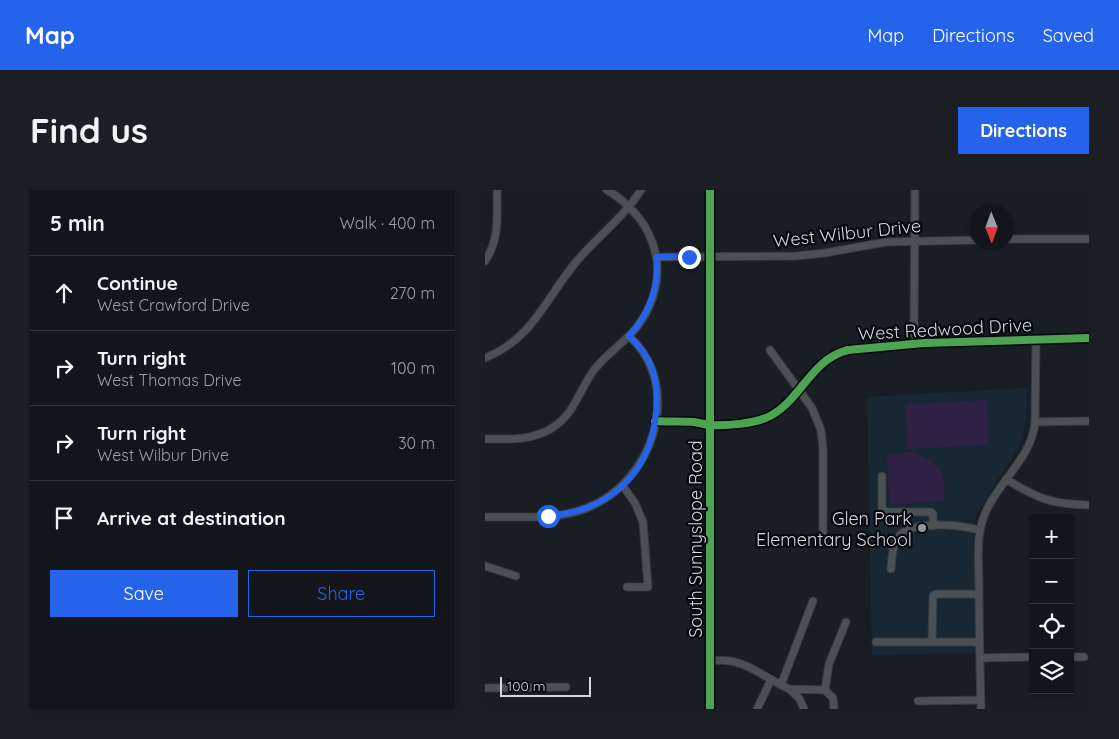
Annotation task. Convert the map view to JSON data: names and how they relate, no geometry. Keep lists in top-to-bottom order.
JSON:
{
  "streets": {
    "street": ["West Wilbur Drive", "West Redwood Drive", "South Sunnyslope Road"]
  },
  "crossings": [
    ["West Wilbur Drive", "South Sunnyslope Road"],
    ["West Redwood Drive", "South Sunnyslope Road"]
  ],
  "places": ["Glen Park Elementary School"],
  "scale_bar": "100 m",
  "north": "bottom",
  "page": {
    "header": "Map",
    "nav": ["Map", "Directions", "Saved"],
    "buttons": [
      "Directions",
      ["Save", "Share"]
    ],
    "title": "Find us",
    "heading": ["5 min", "Walk · 400 m"],
    "list": [
      ["Continue", "West Crawford Drive", "270 m"],
      ["Turn right", "West Thomas Drive", "100 m"],
      ["Turn right", "West Wilbur Drive", "30 m"],
      "Arrive at destination"
    ],
    "map_buttons": ["+", "−"],
    "scale": "100 m"
  }
}
